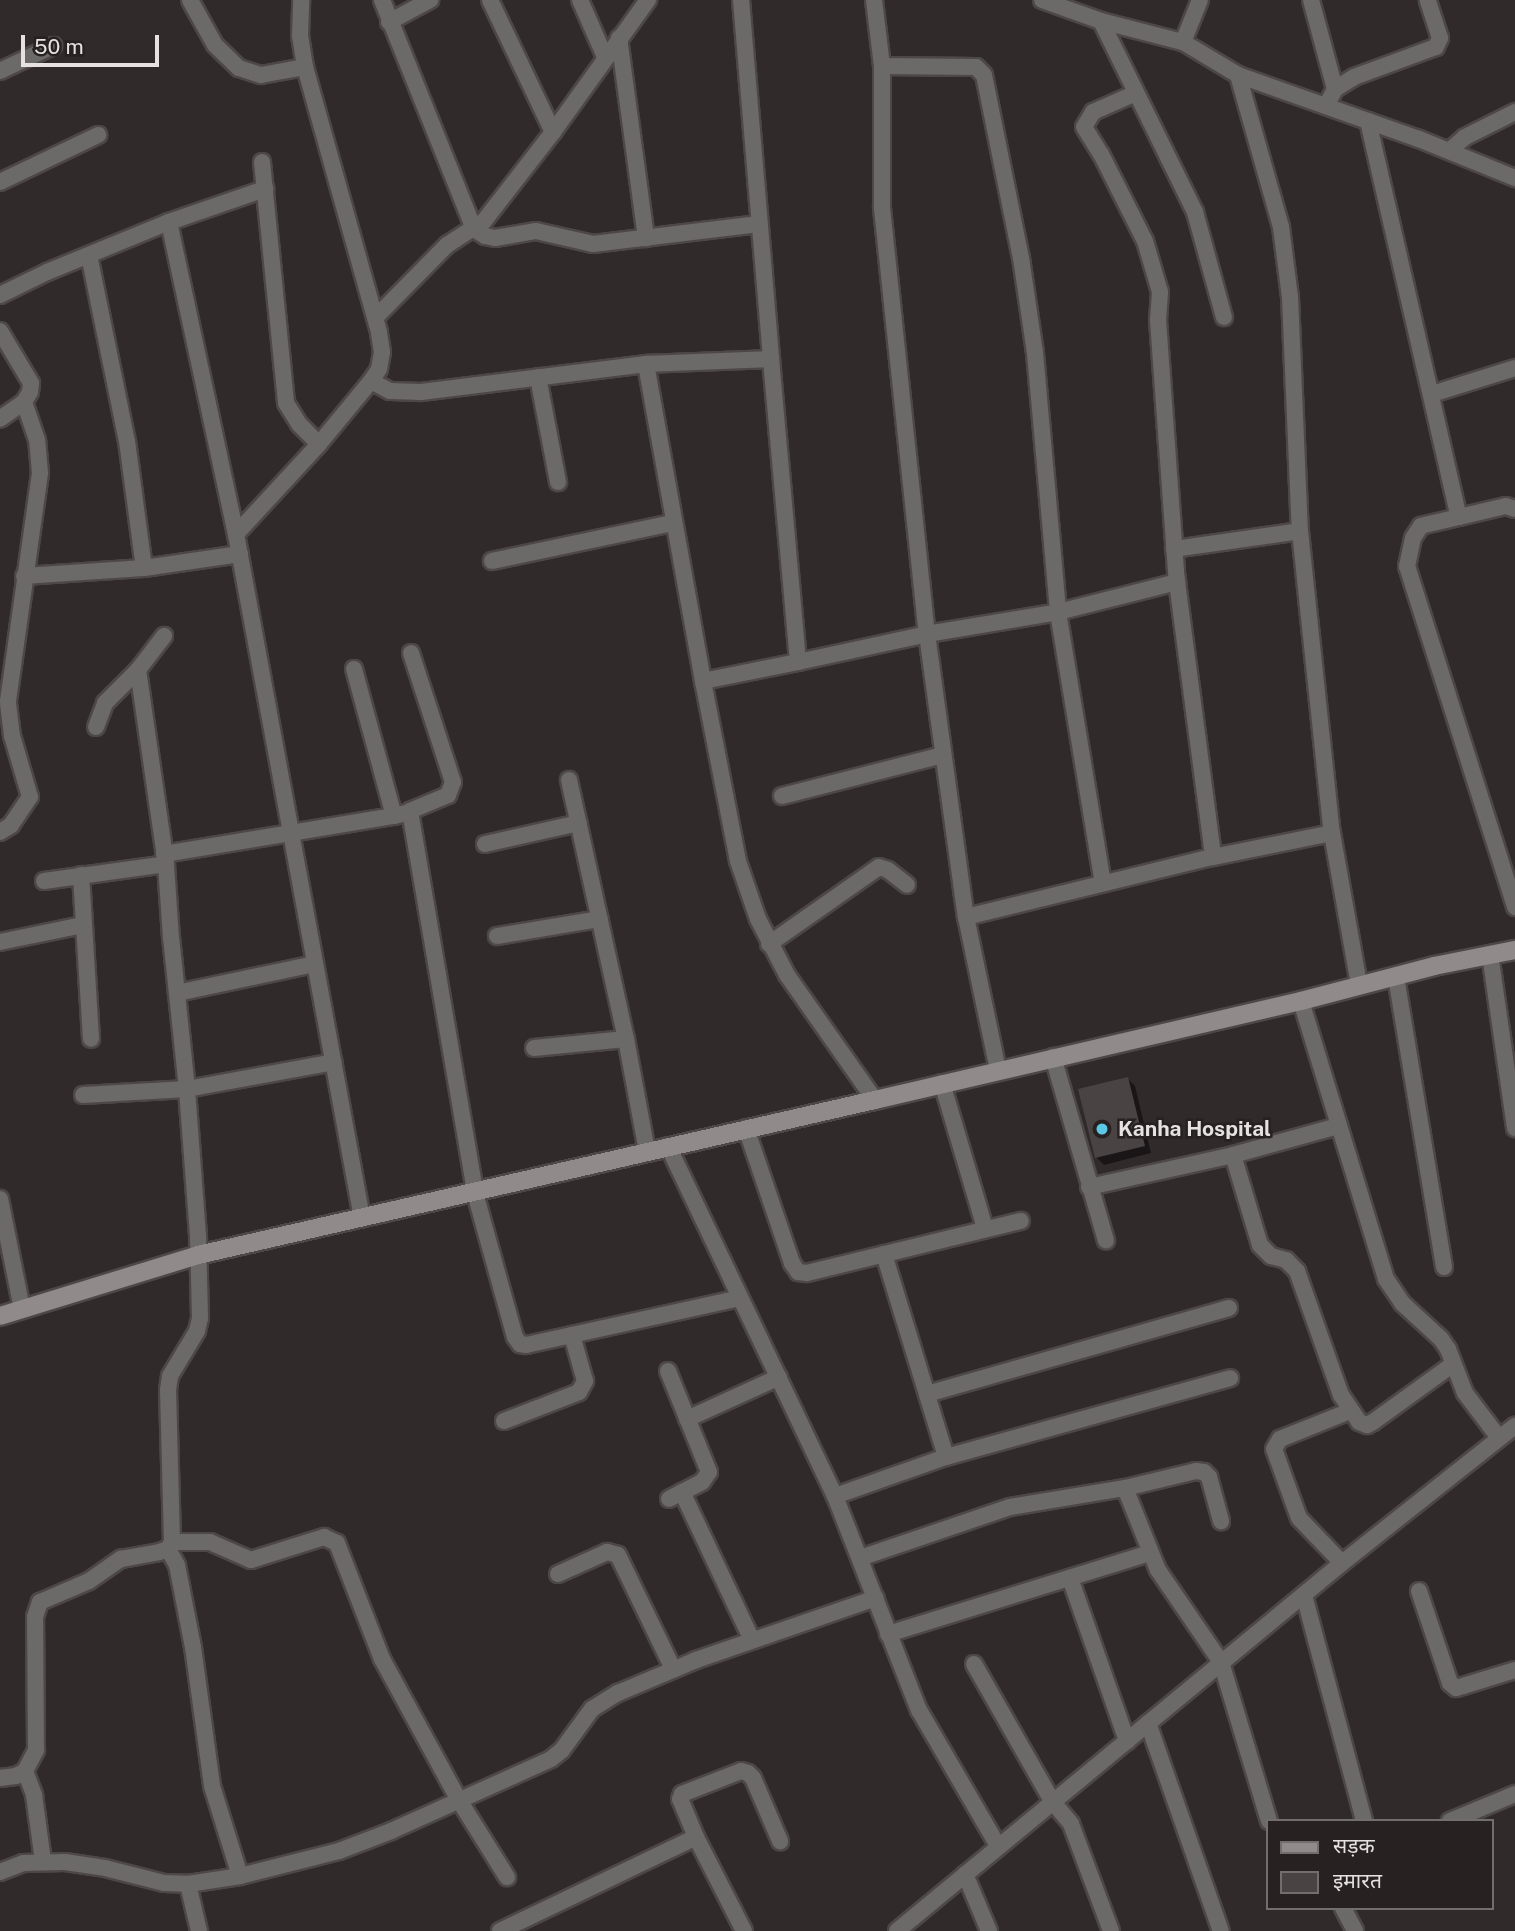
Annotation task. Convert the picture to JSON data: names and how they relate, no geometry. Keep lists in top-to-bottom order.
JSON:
{
  "places": ["Kanha Hospital"],
  "legend": ["सड़क", "इमारत"],
  "scale_bar": "50 m"
}
